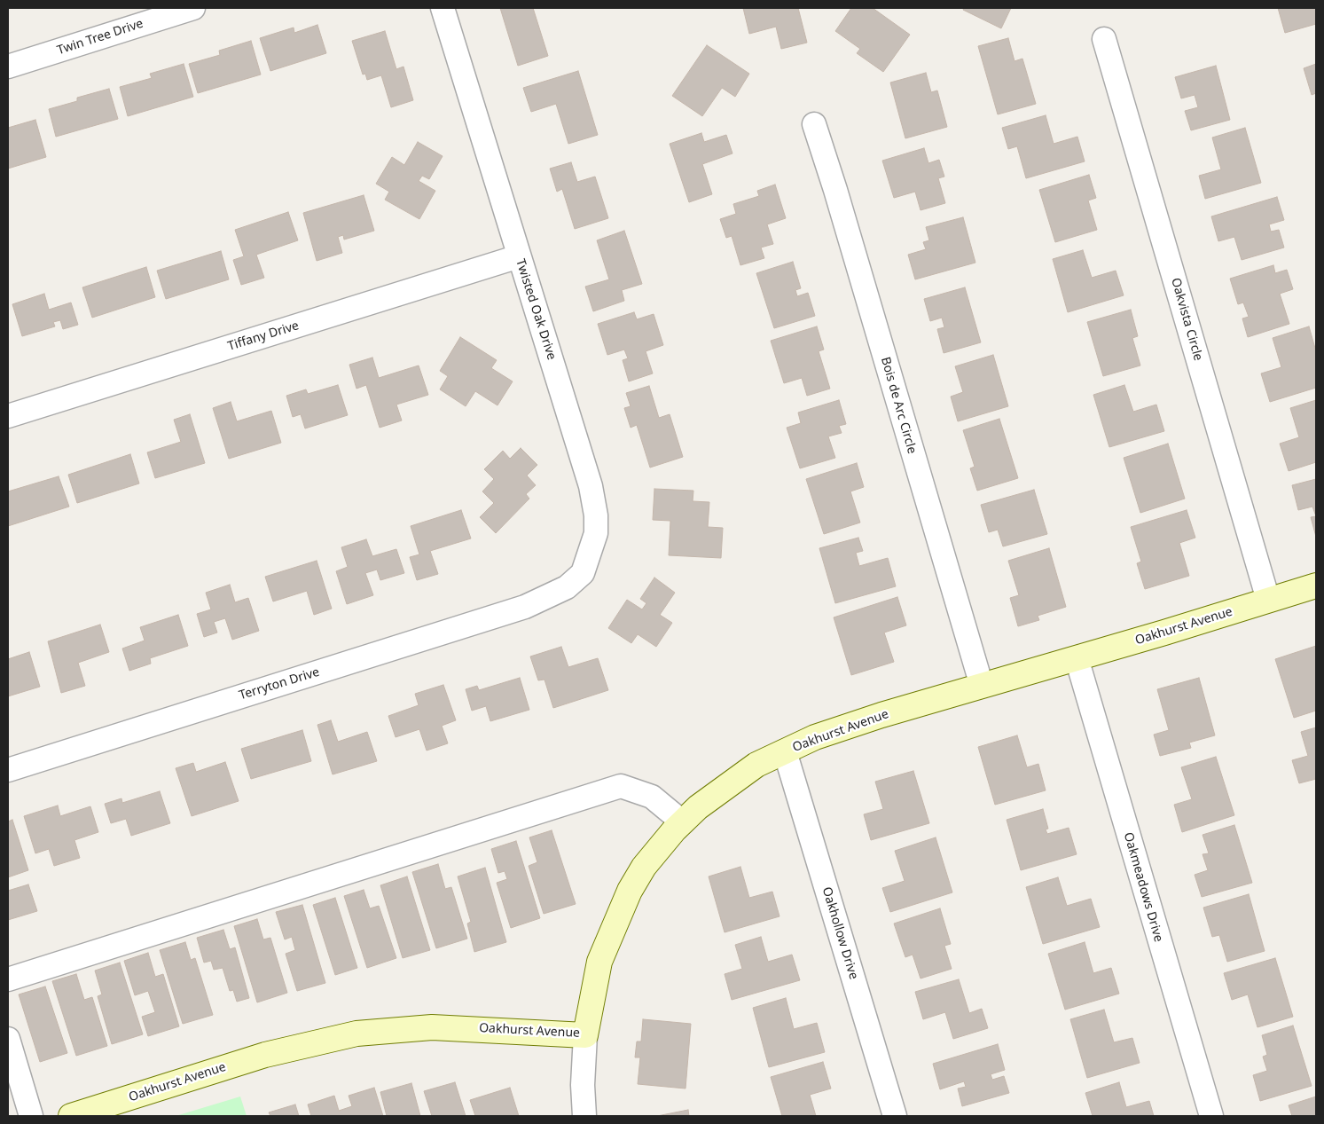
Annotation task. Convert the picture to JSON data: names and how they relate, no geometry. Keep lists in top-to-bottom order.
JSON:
{
  "streets": {
    "street": [
      "Twin Tree Drive",
      "Twisted Oak Drive",
      "Oakvista Circle",
      "Tiffany Drive",
      "Bois de Arc Circle",
      "Oakhurst Avenue",
      "Terryton Drive",
      "Oakmeadows Drive",
      "Oakhollow Drive"
    ]
  },
  "crossings": [
    ["Twisted Oak Drive", "Tiffany Drive"],
    ["Twisted Oak Drive", "Terryton Drive"],
    ["Oakvista Circle", "Oakhurst Avenue"],
    ["Bois de Arc Circle", "Oakhurst Avenue"],
    ["Oakhurst Avenue", "Oakmeadows Drive"],
    ["Oakhurst Avenue", "Oakhollow Drive"]
  ]
}
